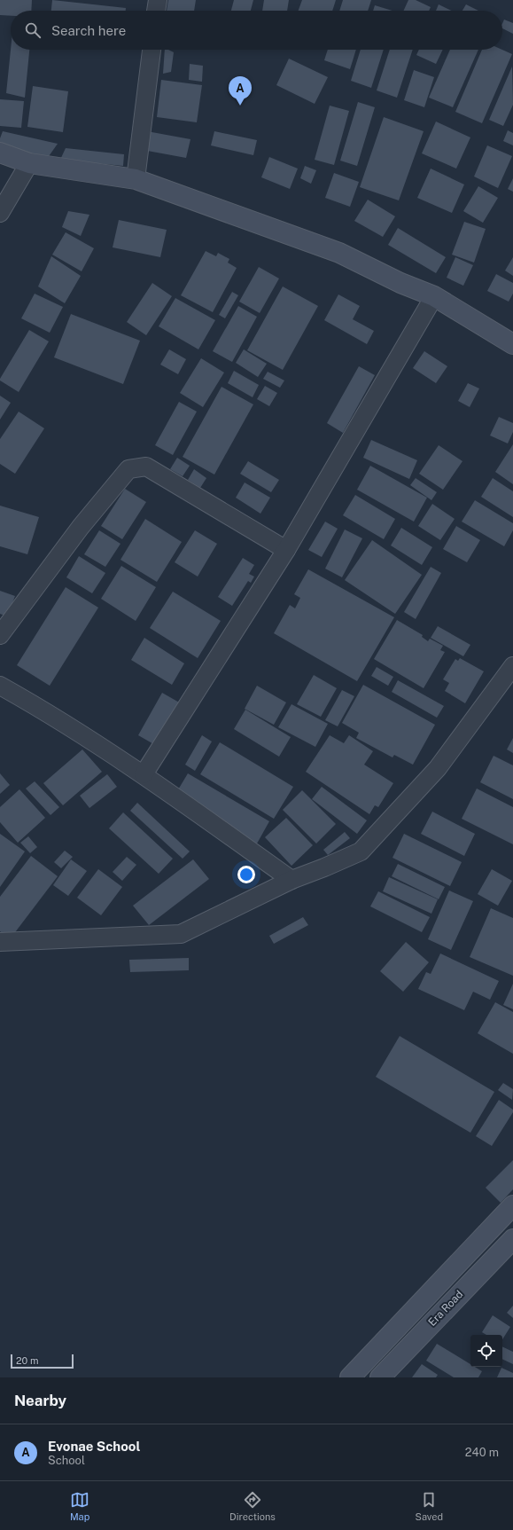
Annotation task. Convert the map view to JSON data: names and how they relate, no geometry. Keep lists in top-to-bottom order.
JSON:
{
  "streets": {
    "street": ["Era Road"]
  },
  "scale_bar": "20 m",
  "page": {
    "search": "Search here",
    "pins": "A",
    "scale": "20 m",
    "heading": "Nearby",
    "list": [
      {
        "mark": "A",
        "name": "Evonae School",
        "note": "School",
        "value": "240 m"
      }
    ],
    "nav": ["Map", "Directions", "Saved"]
  }
}
